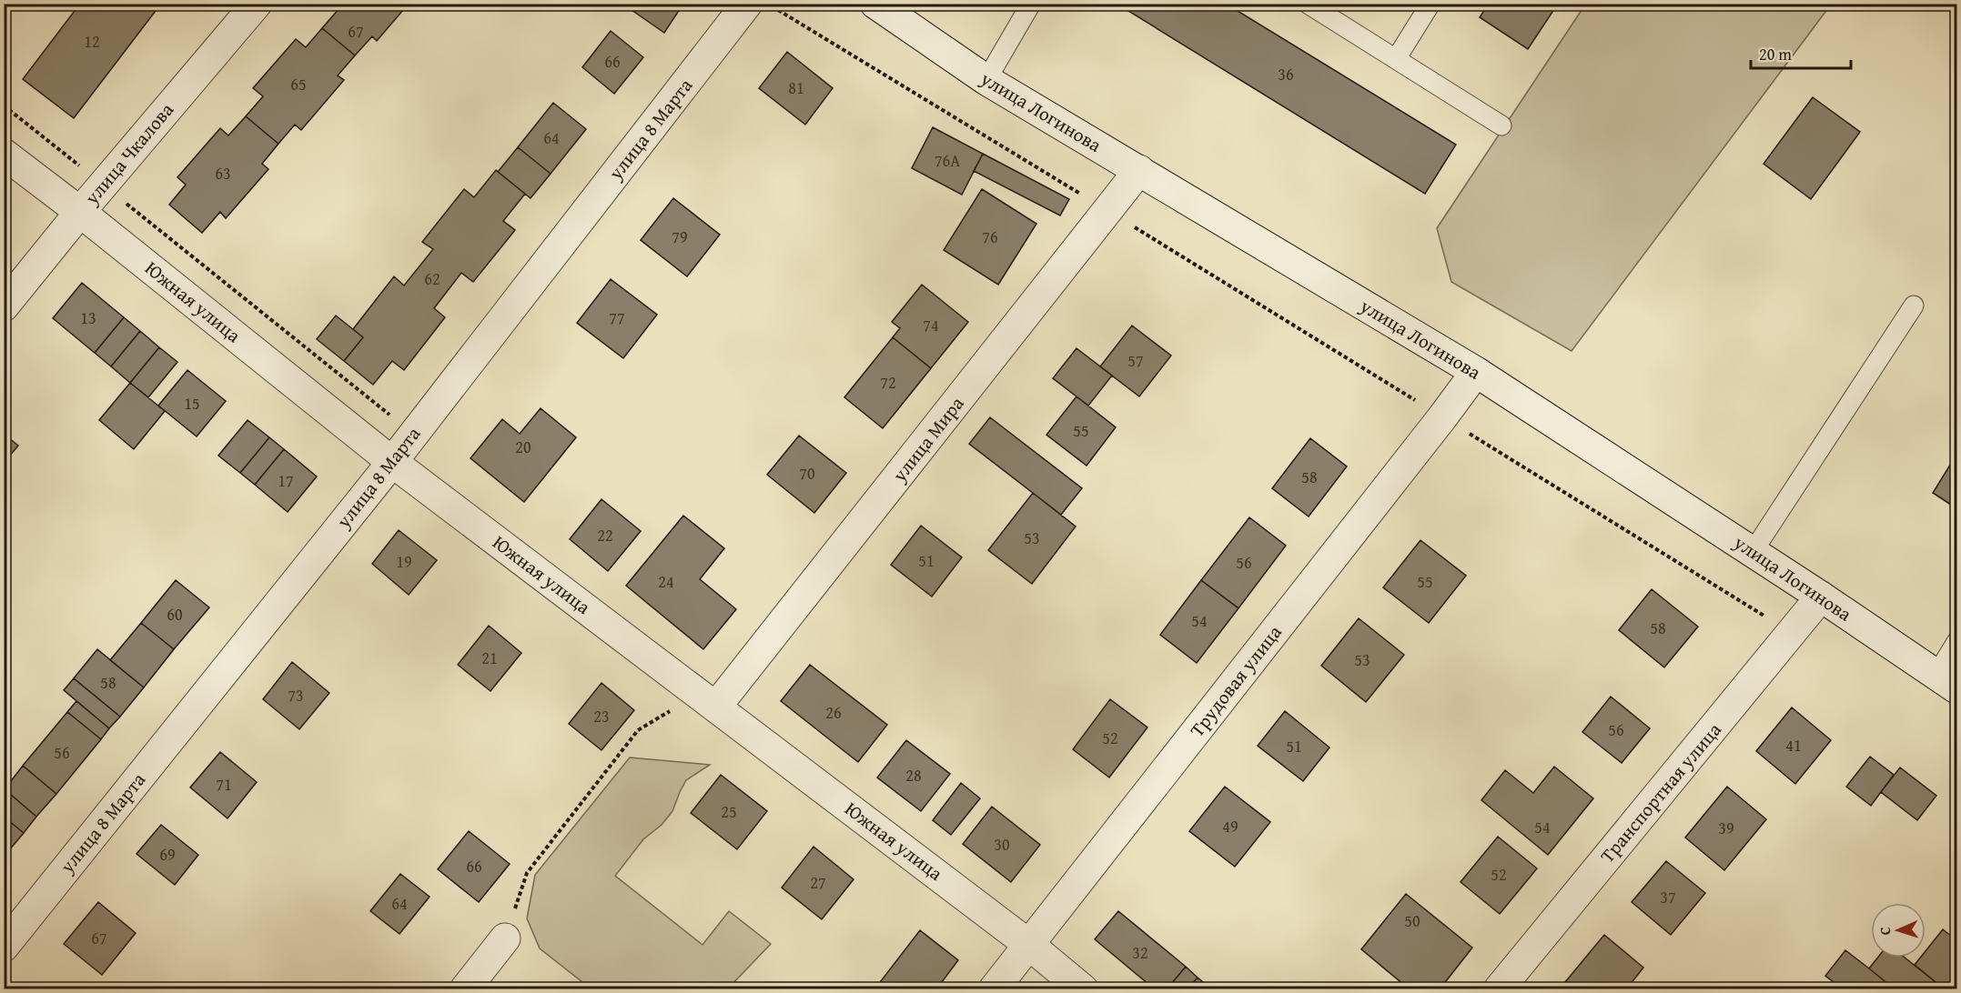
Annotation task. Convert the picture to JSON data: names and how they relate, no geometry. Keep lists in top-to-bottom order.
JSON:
{
  "streets": {
    "street": [
      "улица Логинова",
      "улица 8 Марта",
      "улица Чкалова",
      "Южная улица",
      "улица Мира",
      "Трудовая улица",
      "Транспортная улица"
    ]
  },
  "crossings": [
    ["улица Логинова", "улица Мира"],
    ["улица Логинова", "Трудовая улица"],
    ["улица Логинова", "Транспортная улица"],
    ["улица 8 Марта", "Южная улица"],
    ["улица Чкалова", "Южная улица"],
    ["Южная улица", "улица Мира"],
    ["Южная улица", "Трудовая улица"]
  ],
  "house_numbers": [
    "67",
    "12",
    "66",
    "36",
    "65",
    "81",
    "64",
    "76А",
    "63",
    "79",
    "76",
    "62",
    "13",
    "77",
    "74",
    "57",
    "72",
    "15",
    "55",
    "20",
    "70",
    "58",
    "17",
    "22",
    "53",
    "51",
    "19",
    "56",
    "24",
    "55",
    "60",
    "54",
    "58",
    "21",
    "53",
    "58",
    "73",
    "26",
    "23",
    "56",
    "52",
    "41",
    "51",
    "56",
    "28",
    "71",
    "25",
    "49",
    "54",
    "39",
    "30",
    "69",
    "66",
    "52",
    "27",
    "37",
    "64",
    "50",
    "67",
    "32"
  ],
  "scale_bar": "20 m",
  "north": "left"
}
